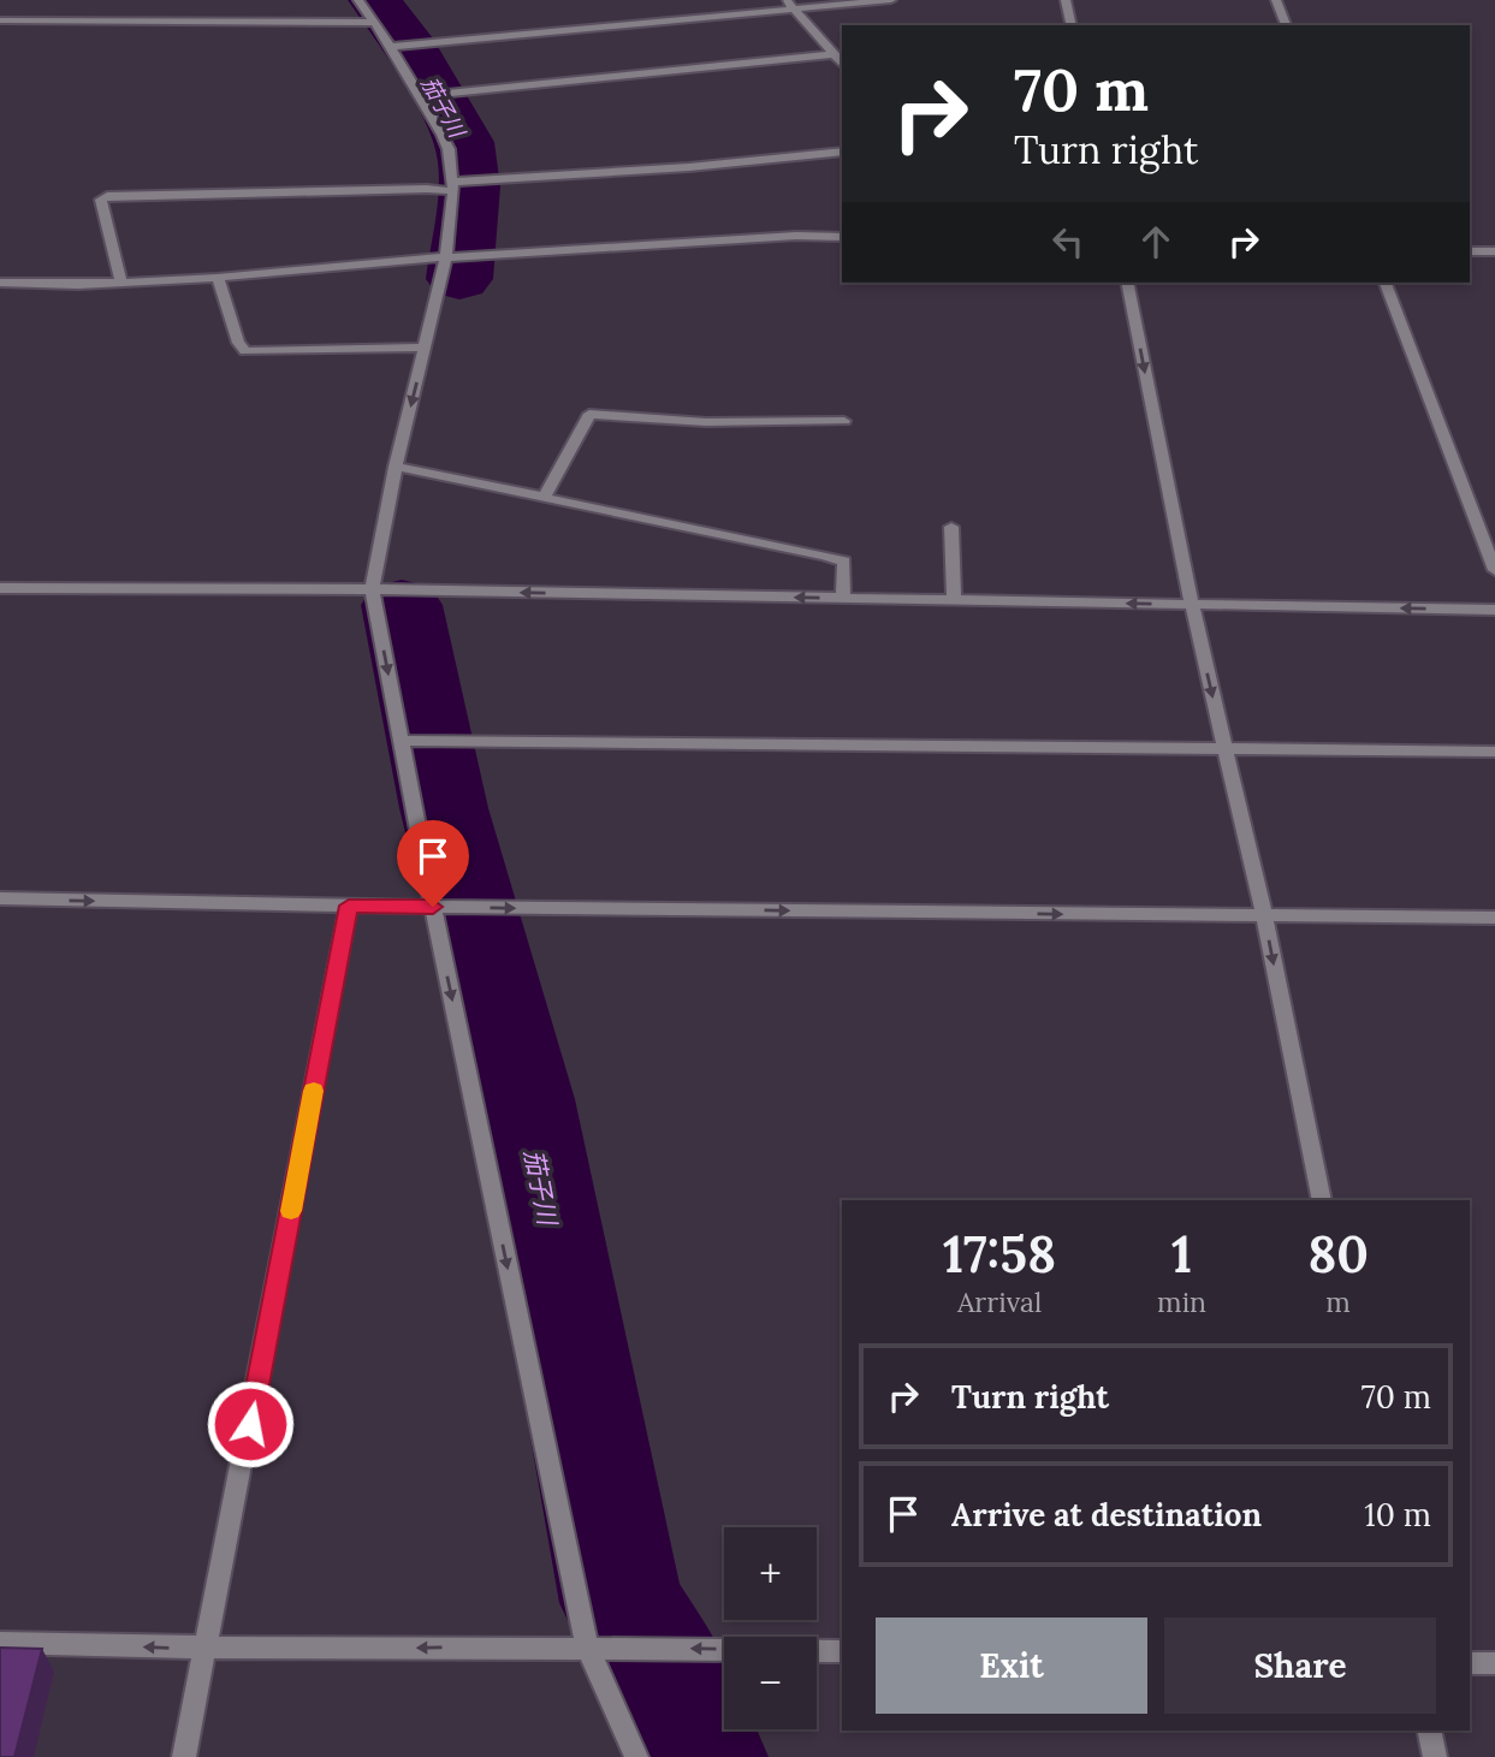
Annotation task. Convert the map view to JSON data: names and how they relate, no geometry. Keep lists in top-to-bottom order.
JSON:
{
  "water": ["茄子川"],
  "page": {
    "turn": ["70 m", "Turn right"],
    "eta": [
      "17:58",
      "Arrival",
      "1",
      "min",
      "80",
      "m"
    ],
    "list": [
      {
        "name": "Turn right",
        "value": "70 m"
      },
      {
        "name": "Arrive at destination",
        "value": "10 m"
      }
    ],
    "map_buttons": ["+", "−"],
    "buttons": ["Exit", "Share"]
  }
}
